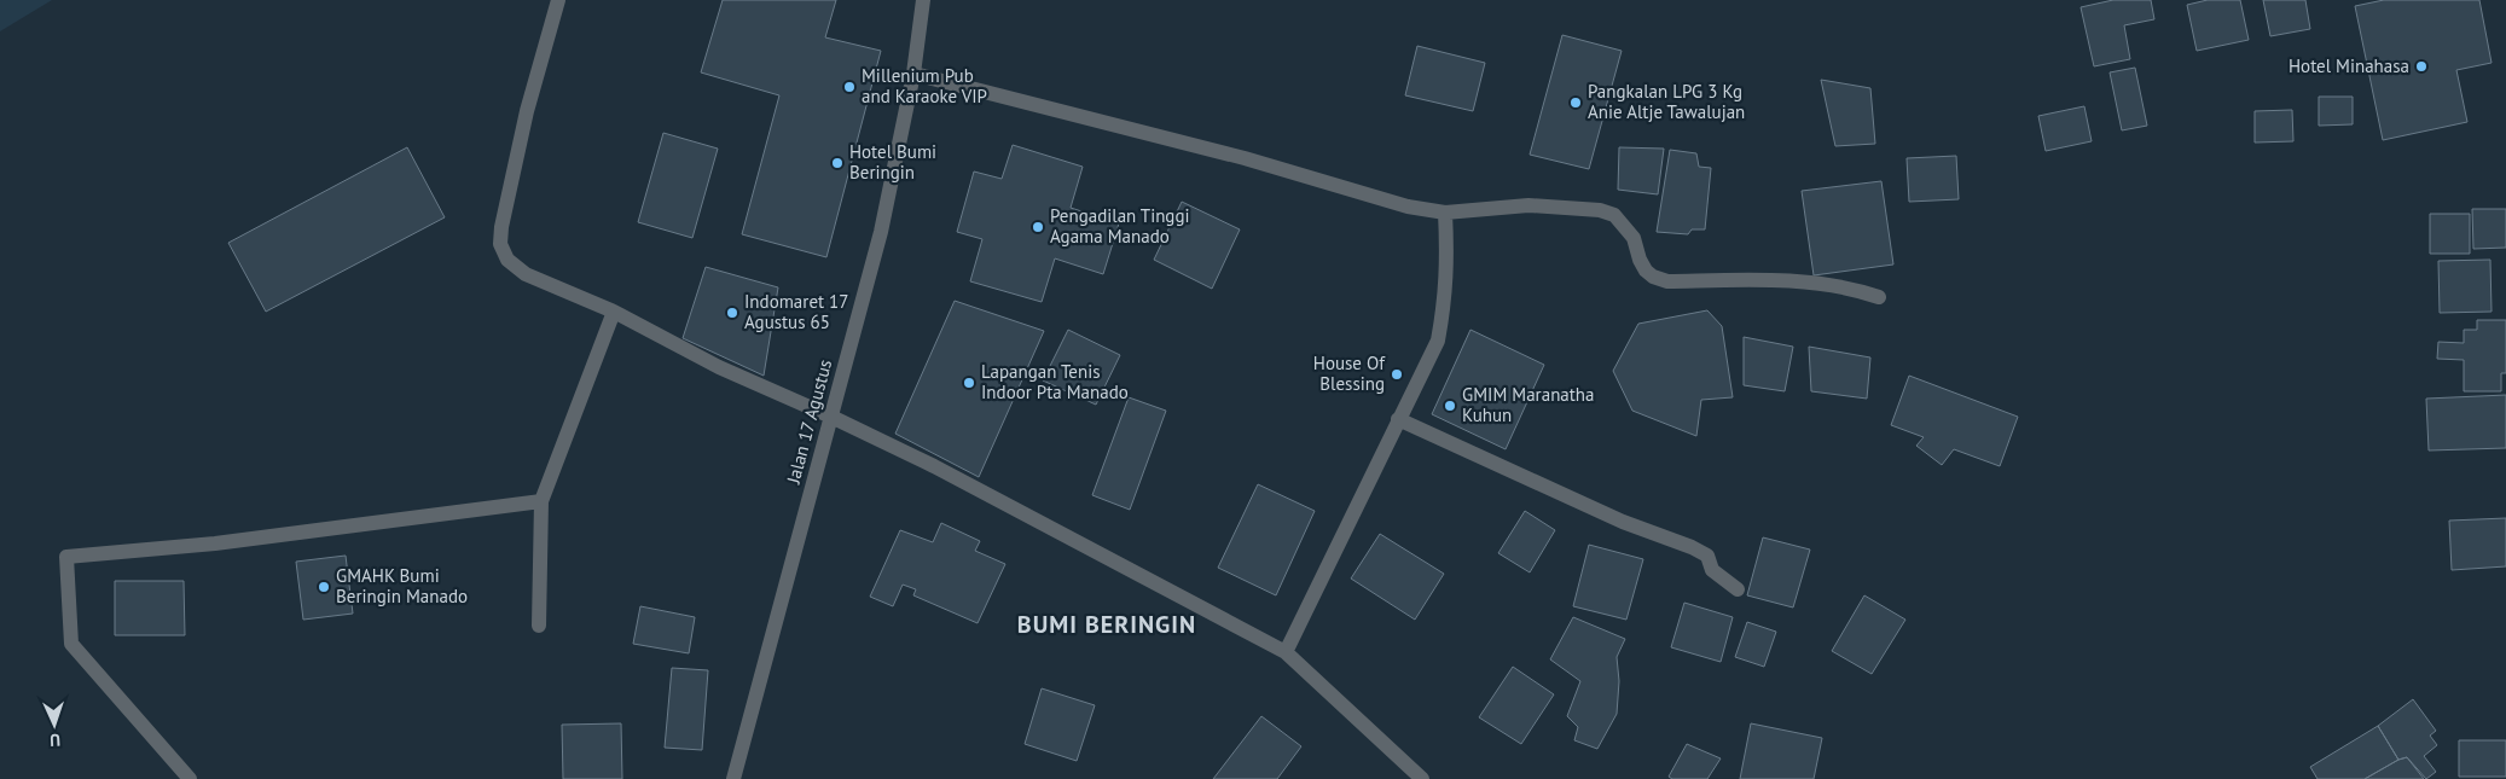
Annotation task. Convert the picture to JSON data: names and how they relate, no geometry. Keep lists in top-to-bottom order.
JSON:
{
  "streets": {
    "street": ["Jalan 17 Agustus"]
  },
  "districts": ["BUMI BERINGIN"],
  "places": [
    "Hotel Minahasa",
    "Millenium Pub and Karaoke VIP",
    "Pangkalan LPG 3 Kg Anie Altje Tawalujan",
    "Hotel Bumi Beringin",
    "Pengadilan Tinggi Agama Manado",
    "Indomaret 17 Agustus 65",
    "House Of Blessing",
    "Lapangan Tenis Indoor Pta Manado",
    "GMIM Maranatha Kuhun",
    "GMAHK Bumi Beringin Manado"
  ],
  "north": "bottom"
}
